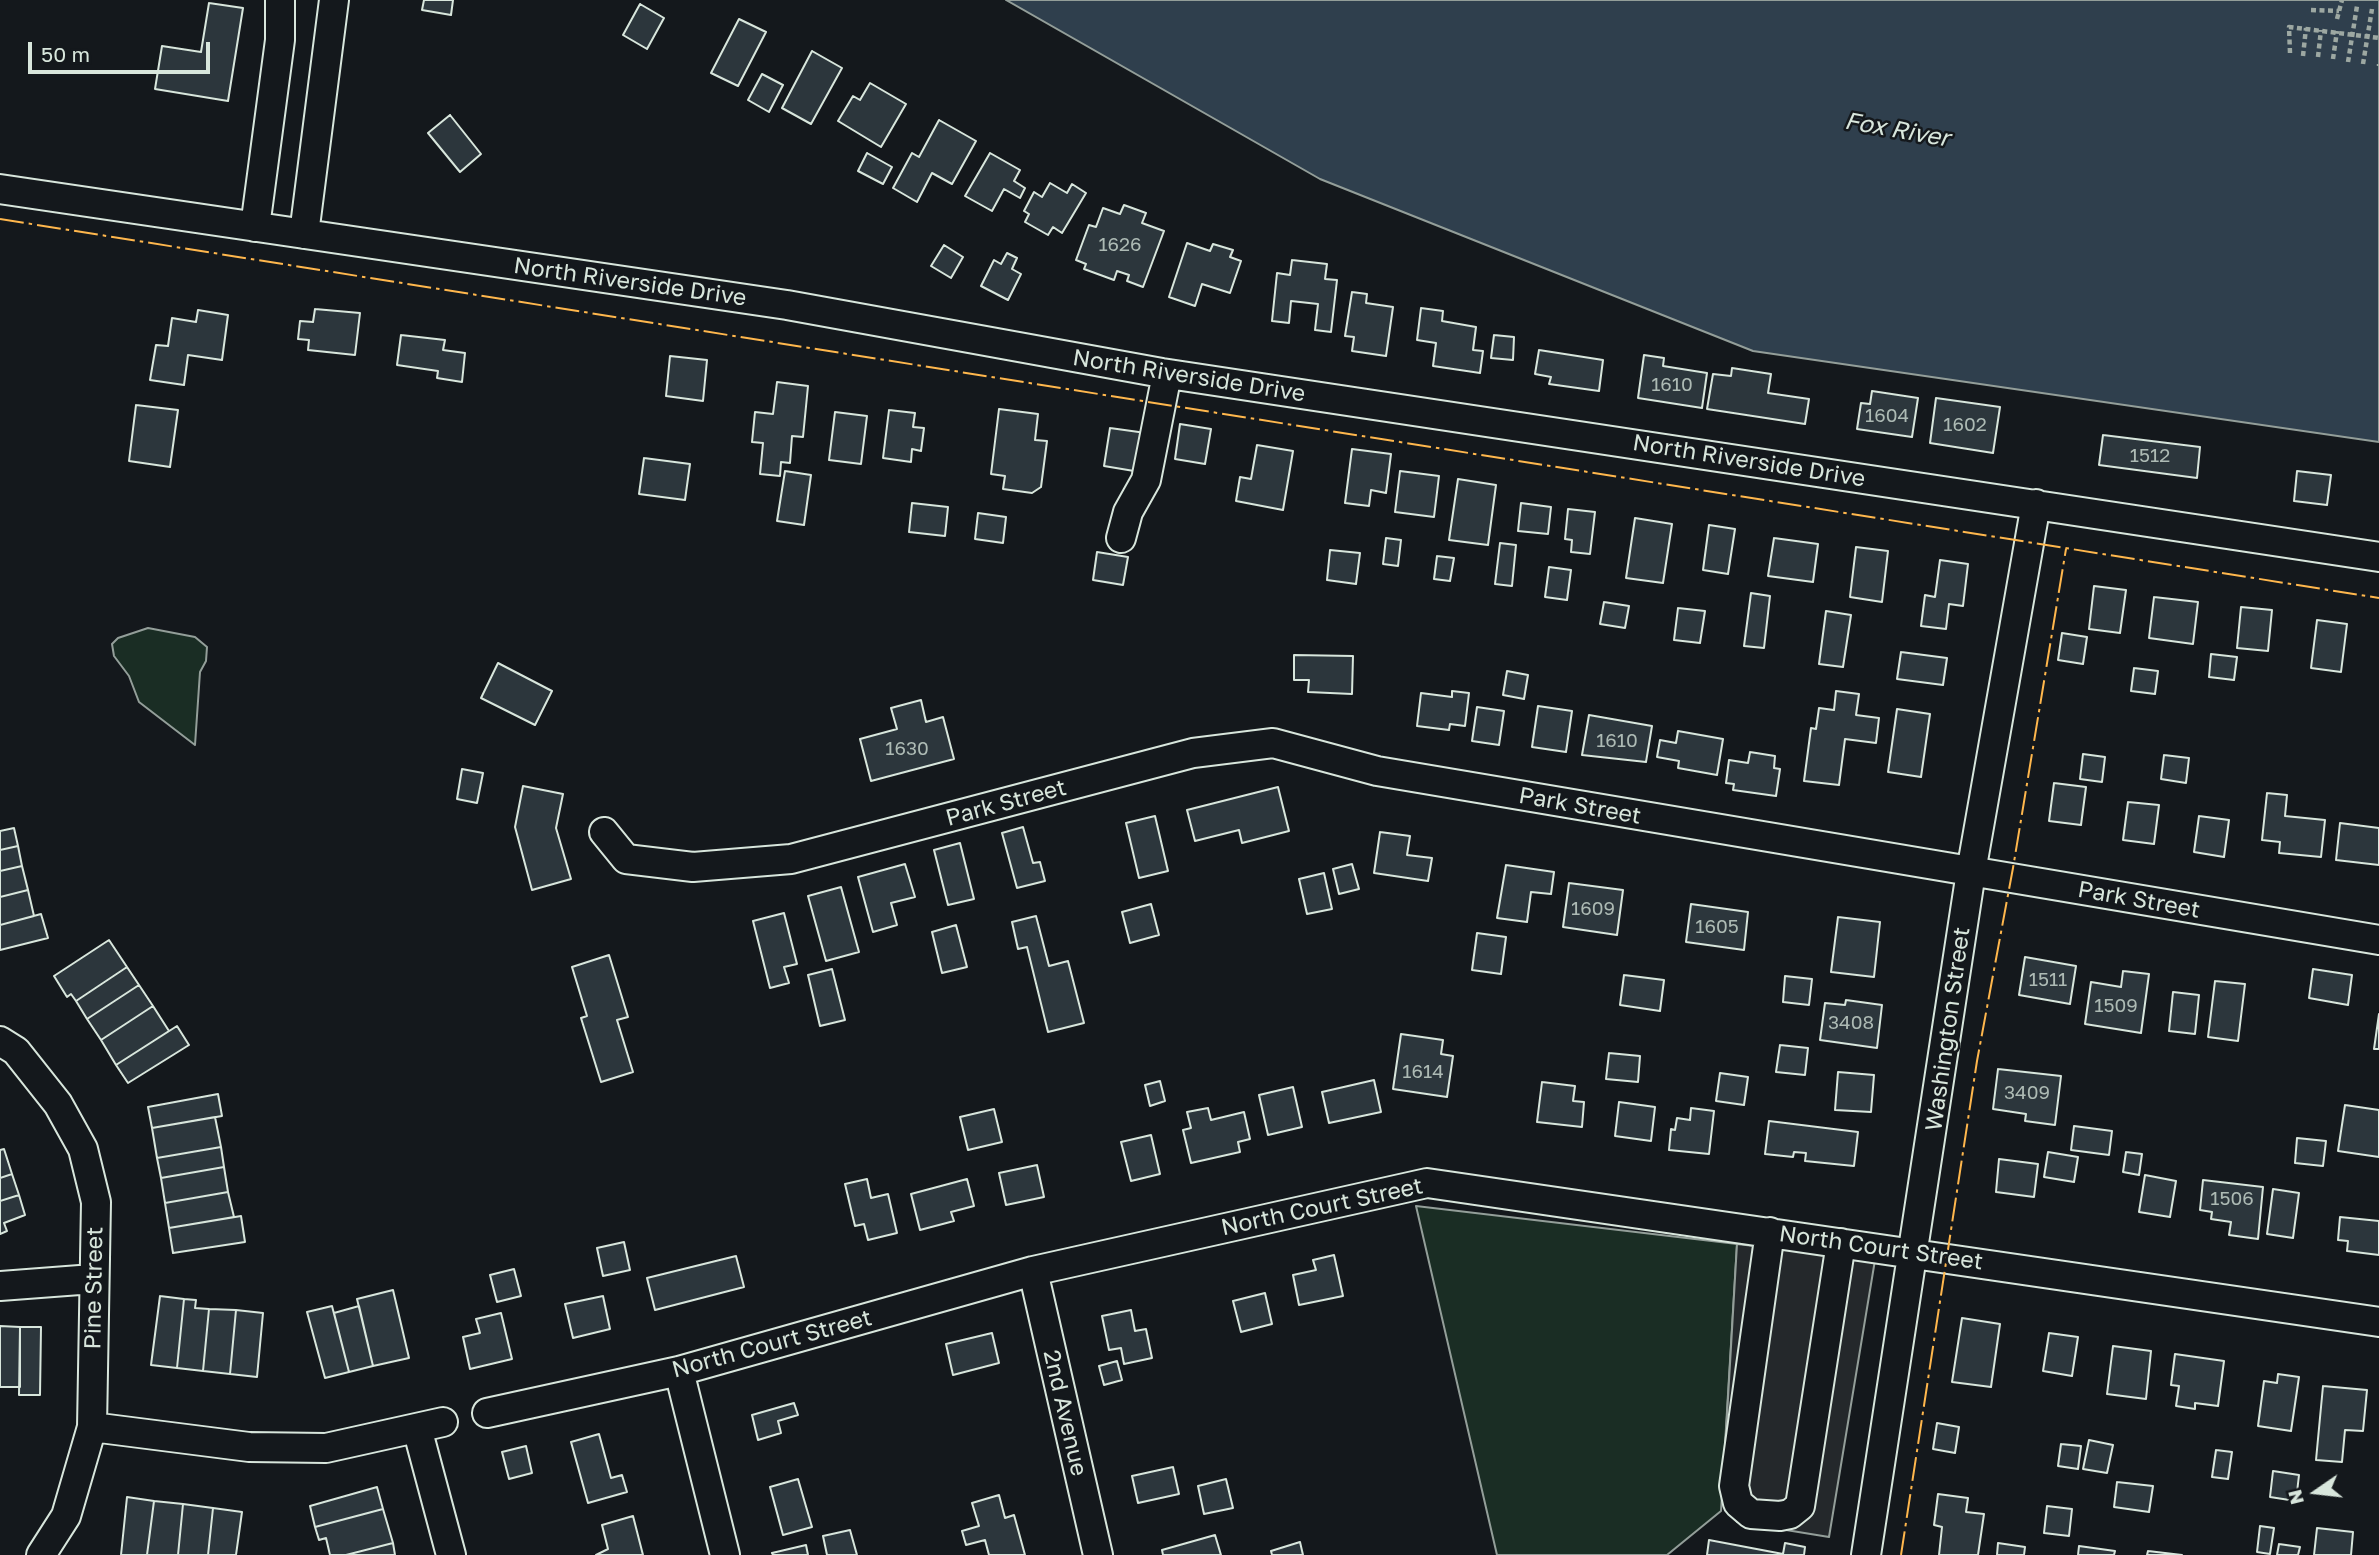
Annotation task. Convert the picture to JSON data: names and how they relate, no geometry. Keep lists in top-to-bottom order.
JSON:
{
  "streets": {
    "street": [
      "North Riverside Drive",
      "Park Street",
      "Washington Street",
      "North Court Street",
      "Pine Street",
      "2nd Avenue"
    ]
  },
  "crossings": [
    ["North Riverside Drive", "Washington Street"],
    ["Park Street", "Washington Street"],
    ["Washington Street", "North Court Street"],
    ["North Court Street", "2nd Avenue"]
  ],
  "water": ["Fox River"],
  "house_numbers": [
    "1626",
    "1610",
    "1604",
    "1602",
    "1512",
    "1610",
    "1630",
    "1609",
    "1605",
    "1511",
    "1509",
    "3408",
    "1614",
    "3409",
    "1506"
  ],
  "scale_bar": "50 m",
  "north": "left"
}
